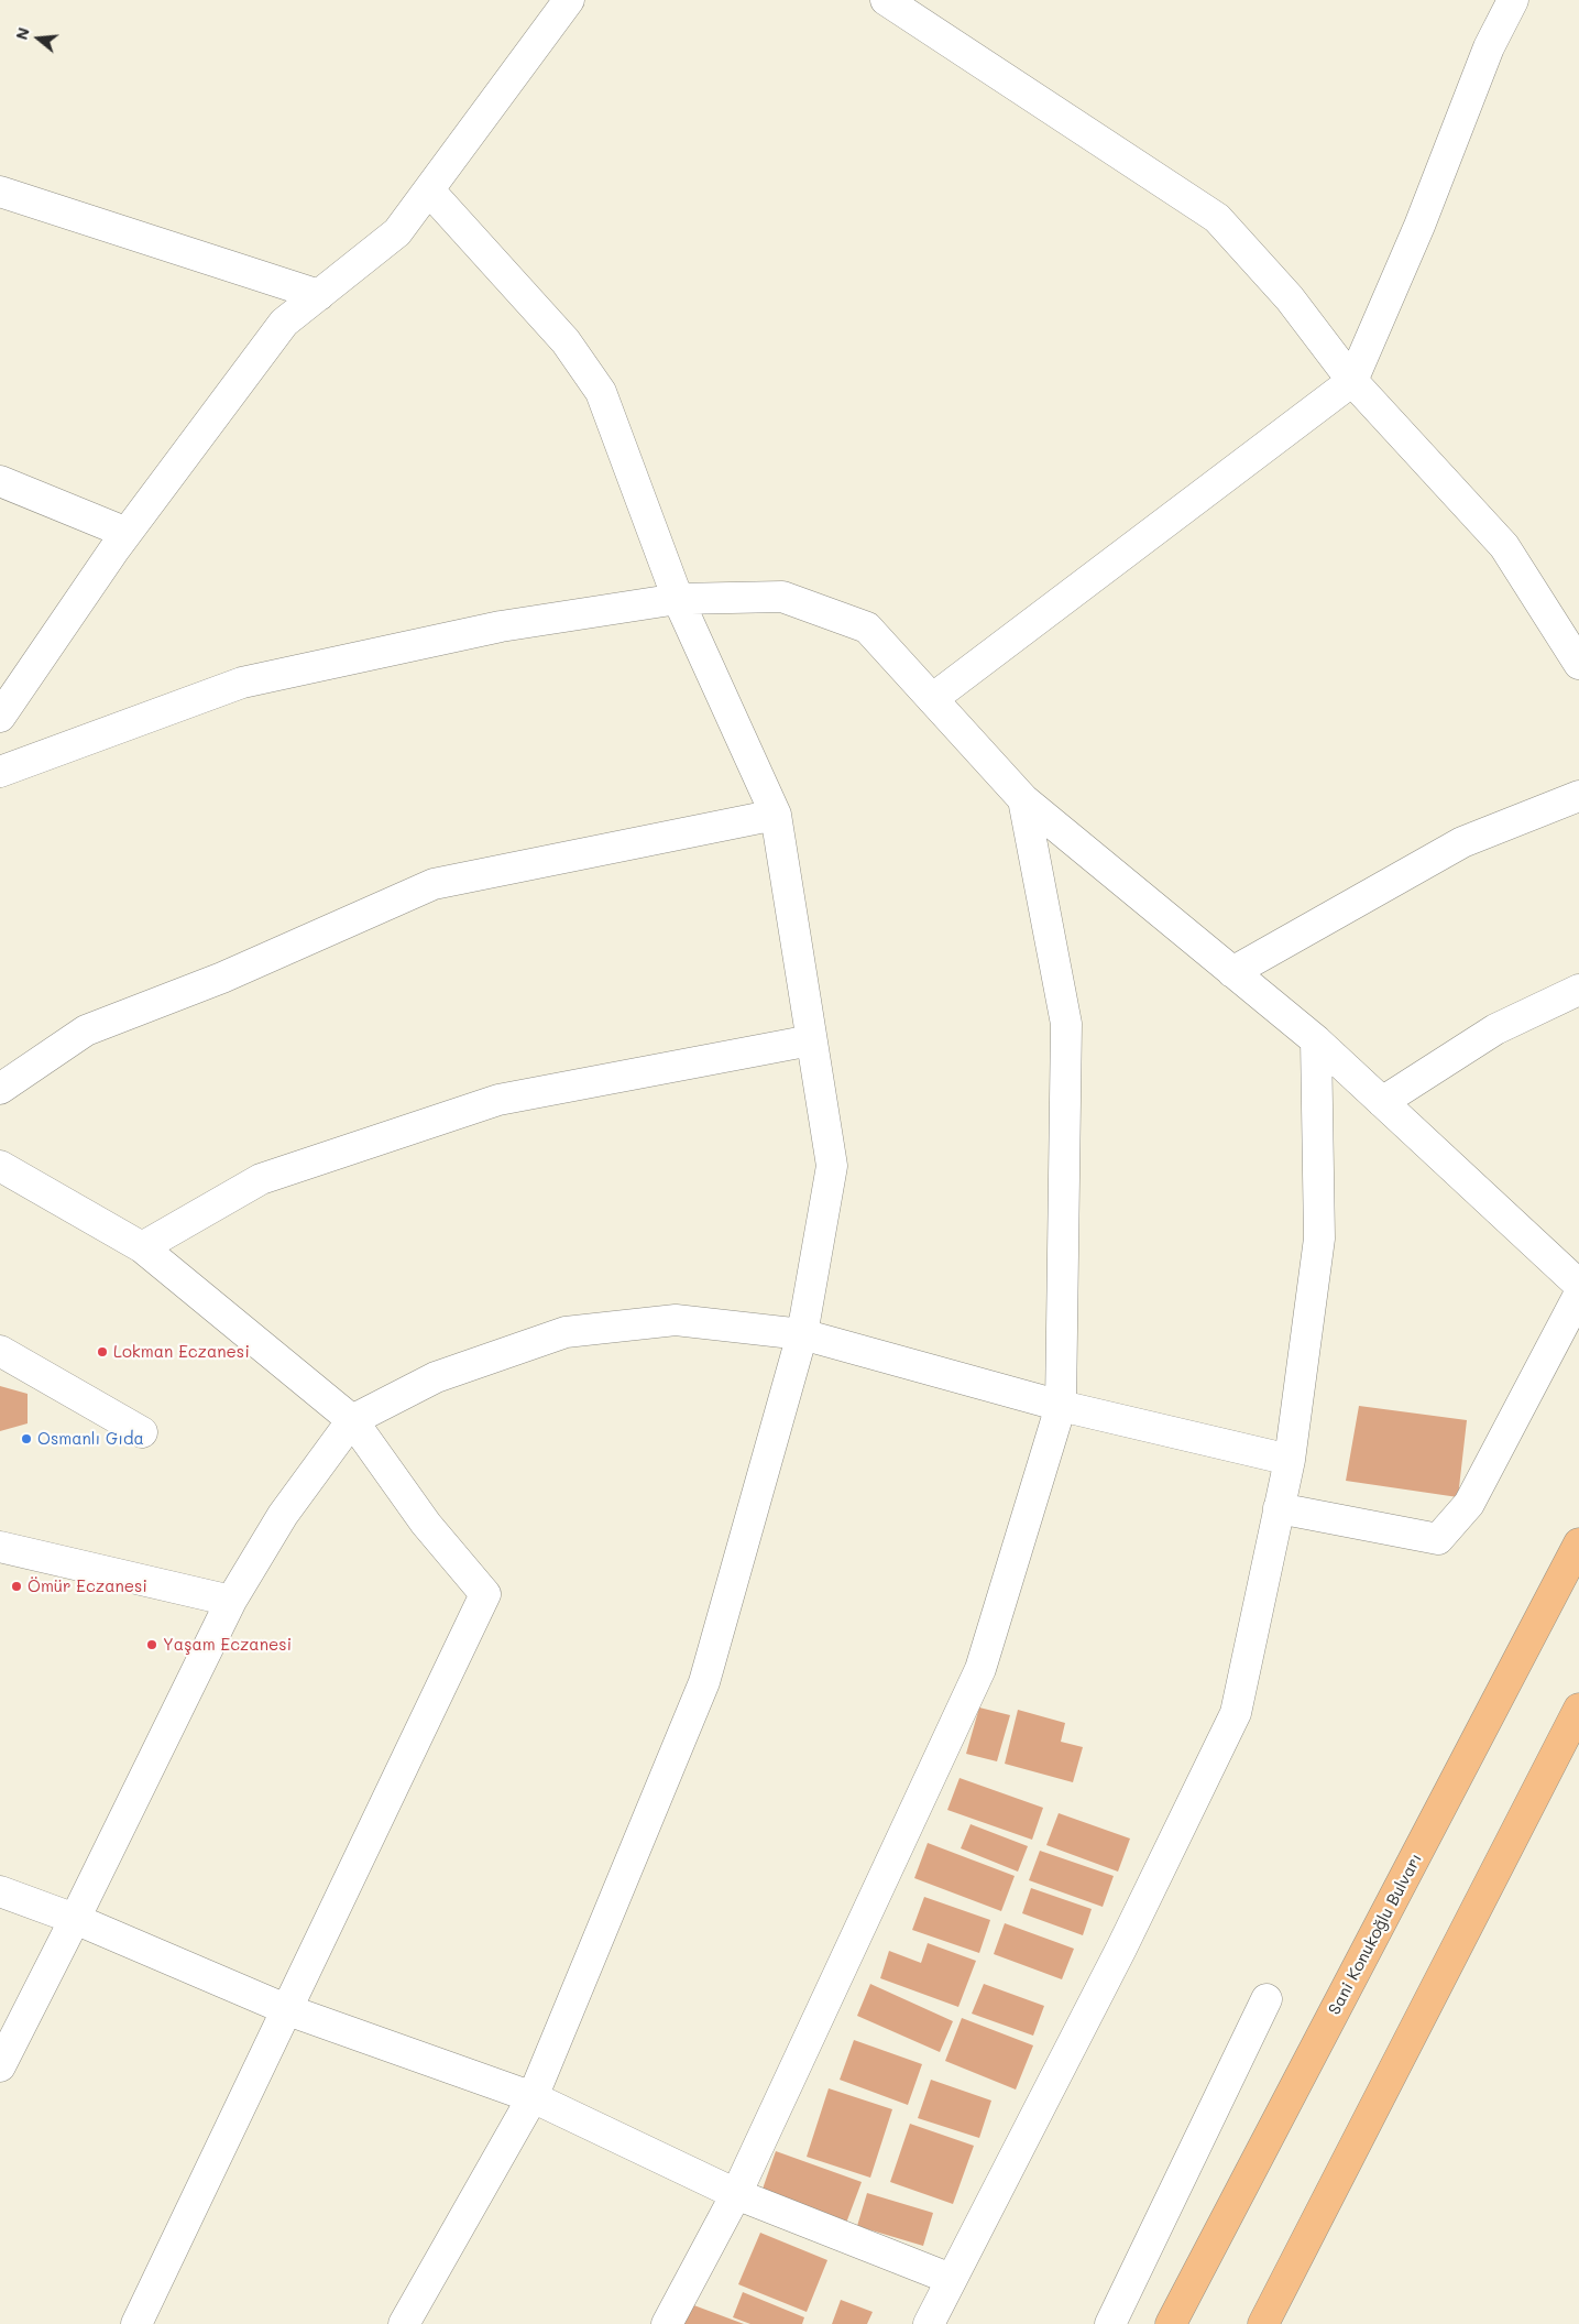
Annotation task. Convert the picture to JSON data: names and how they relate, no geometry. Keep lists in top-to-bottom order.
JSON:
{
  "streets": {
    "highway": ["Sani Konukoğlu Bulvarı"]
  },
  "places": [
    "Lokman Eczanesi",
    "Osmanlı Gıda",
    "Ömür Eczanesi",
    "Yaşam Eczanesi"
  ],
  "north": "left"
}
